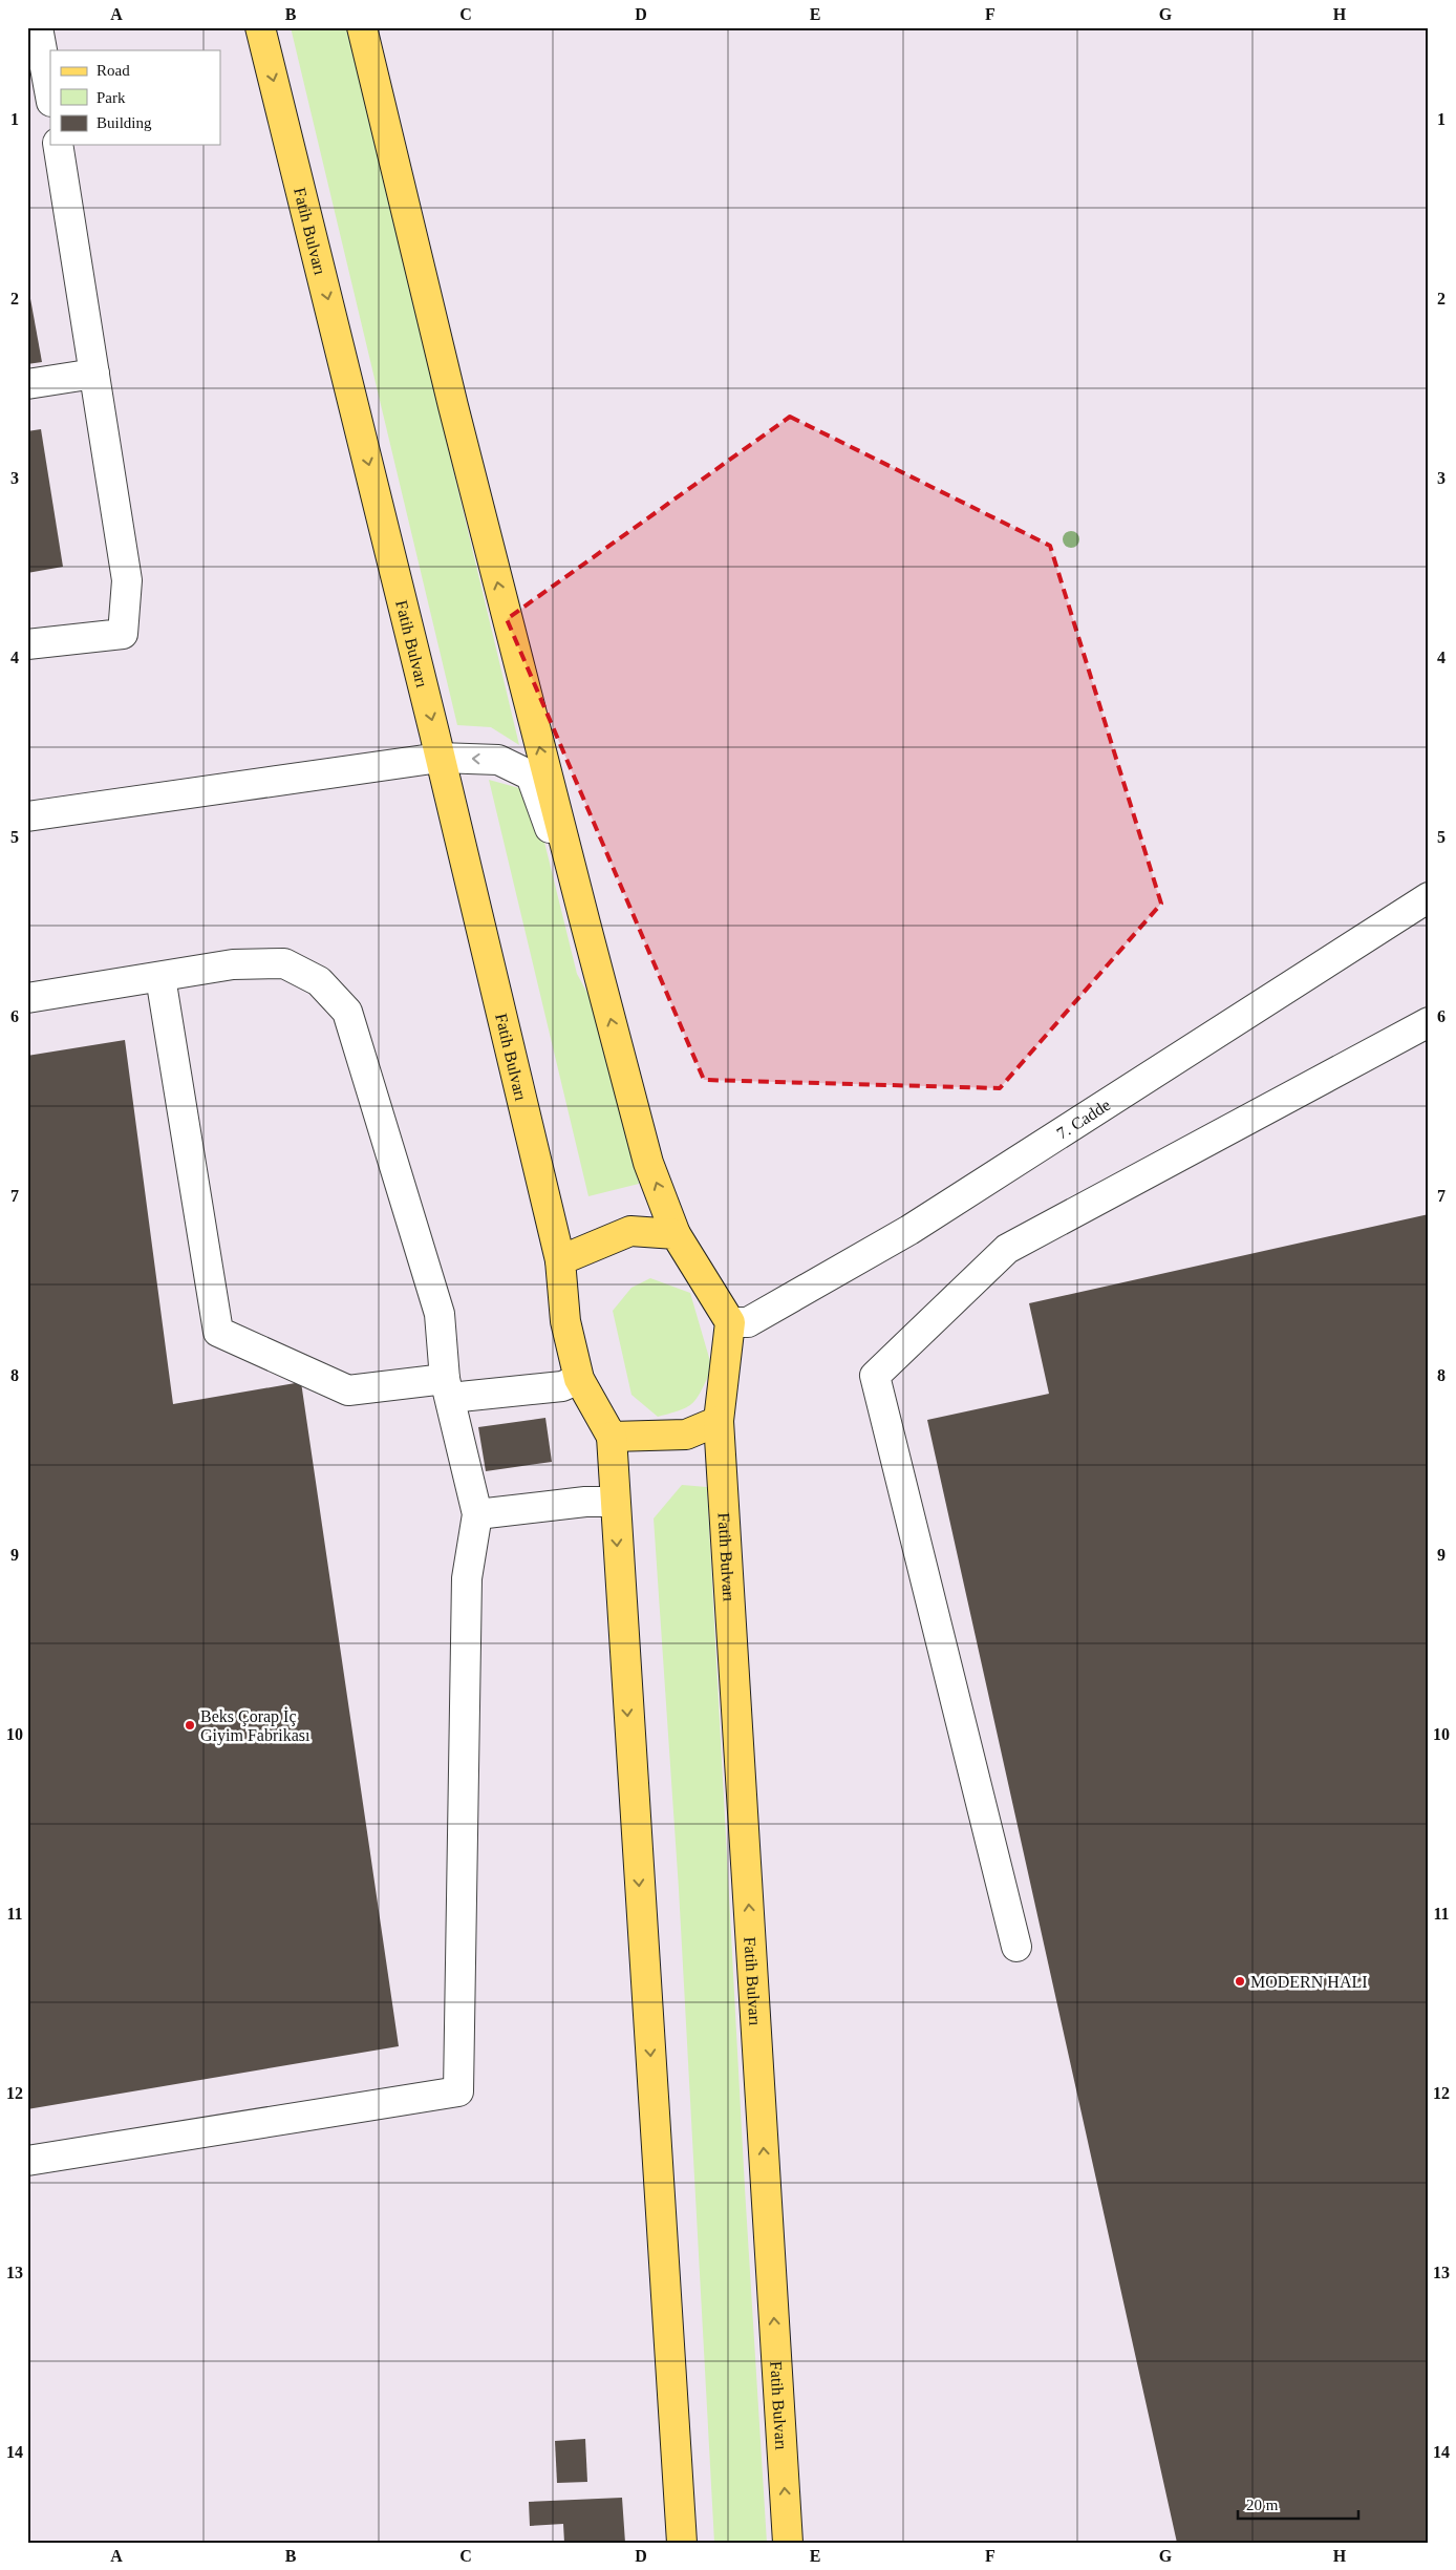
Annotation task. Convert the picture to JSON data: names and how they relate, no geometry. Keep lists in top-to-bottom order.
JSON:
{
  "streets": {
    "main road": ["Fatih Bulvarı"],
    "street": ["7. Cadde"]
  },
  "crossings": [
    ["Fatih Bulvarı", "7. Cadde"]
  ],
  "places": ["Beks Çorap İç Giyim Fabrikası", "MODERN HALI"],
  "legend": ["Road", "Park", "Building"],
  "scale_bar": "20 m",
  "grid": {
    "columns": [
      "A",
      "B",
      "C",
      "D",
      "E",
      "F",
      "G",
      "H"
    ],
    "rows": [
      "1",
      "2",
      "3",
      "4",
      "5",
      "6",
      "7",
      "8",
      "9",
      "10",
      "11",
      "12",
      "13",
      "14"
    ]
  }
}
